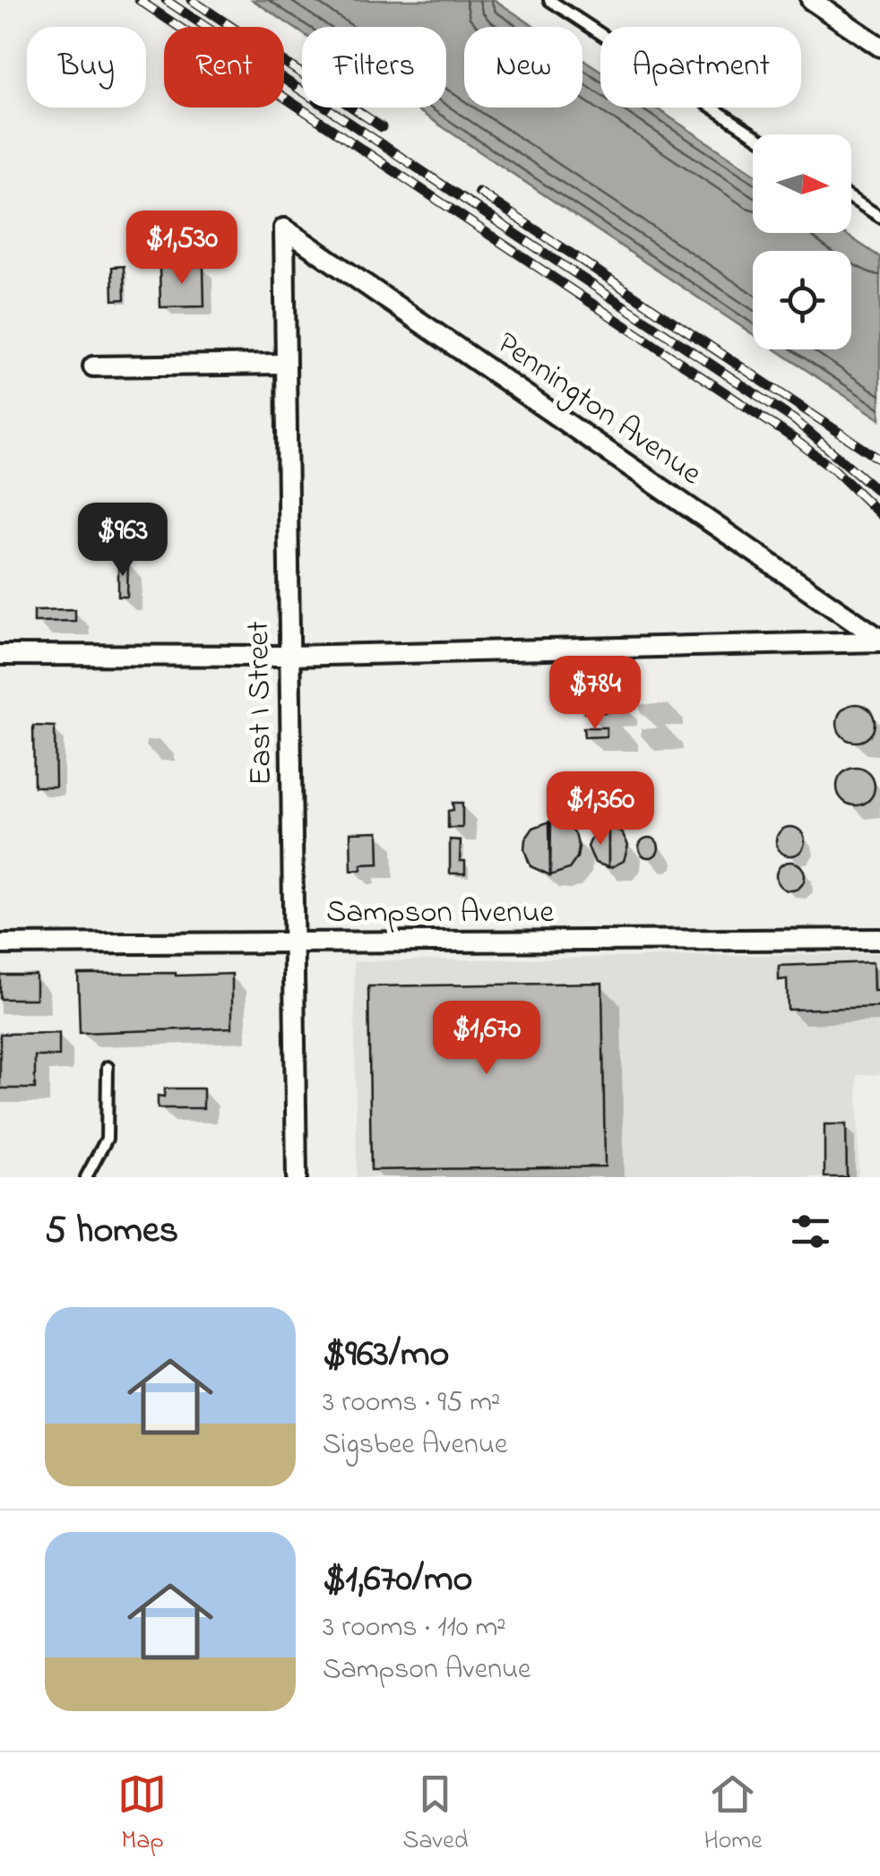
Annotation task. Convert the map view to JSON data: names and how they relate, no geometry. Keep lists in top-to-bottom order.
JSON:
{
  "streets": {
    "street": ["Pennington Avenue", "East I Street", "Sampson Avenue"]
  },
  "crossings": [
    ["Pennington Avenue", "East I Street"],
    ["East I Street", "Sampson Avenue"]
  ],
  "north": "right",
  "page": {
    "chip": [
      "Buy",
      "Rent",
      "Filters",
      "New",
      "Apartment"
    ],
    "price": [
      "$1,530",
      "$963",
      "$784",
      "$1,360",
      "$1,670"
    ],
    "heading": "5 homes",
    "list": [
      {
        "name": "$963/mo",
        "note": "3 rooms · 95 m² · Sigsbee Avenue"
      },
      {
        "name": "$1,670/mo",
        "note": "3 rooms · 110 m² · Sampson Avenue"
      }
    ],
    "tabs": ["Map", "Saved", "Home"]
  }
}
